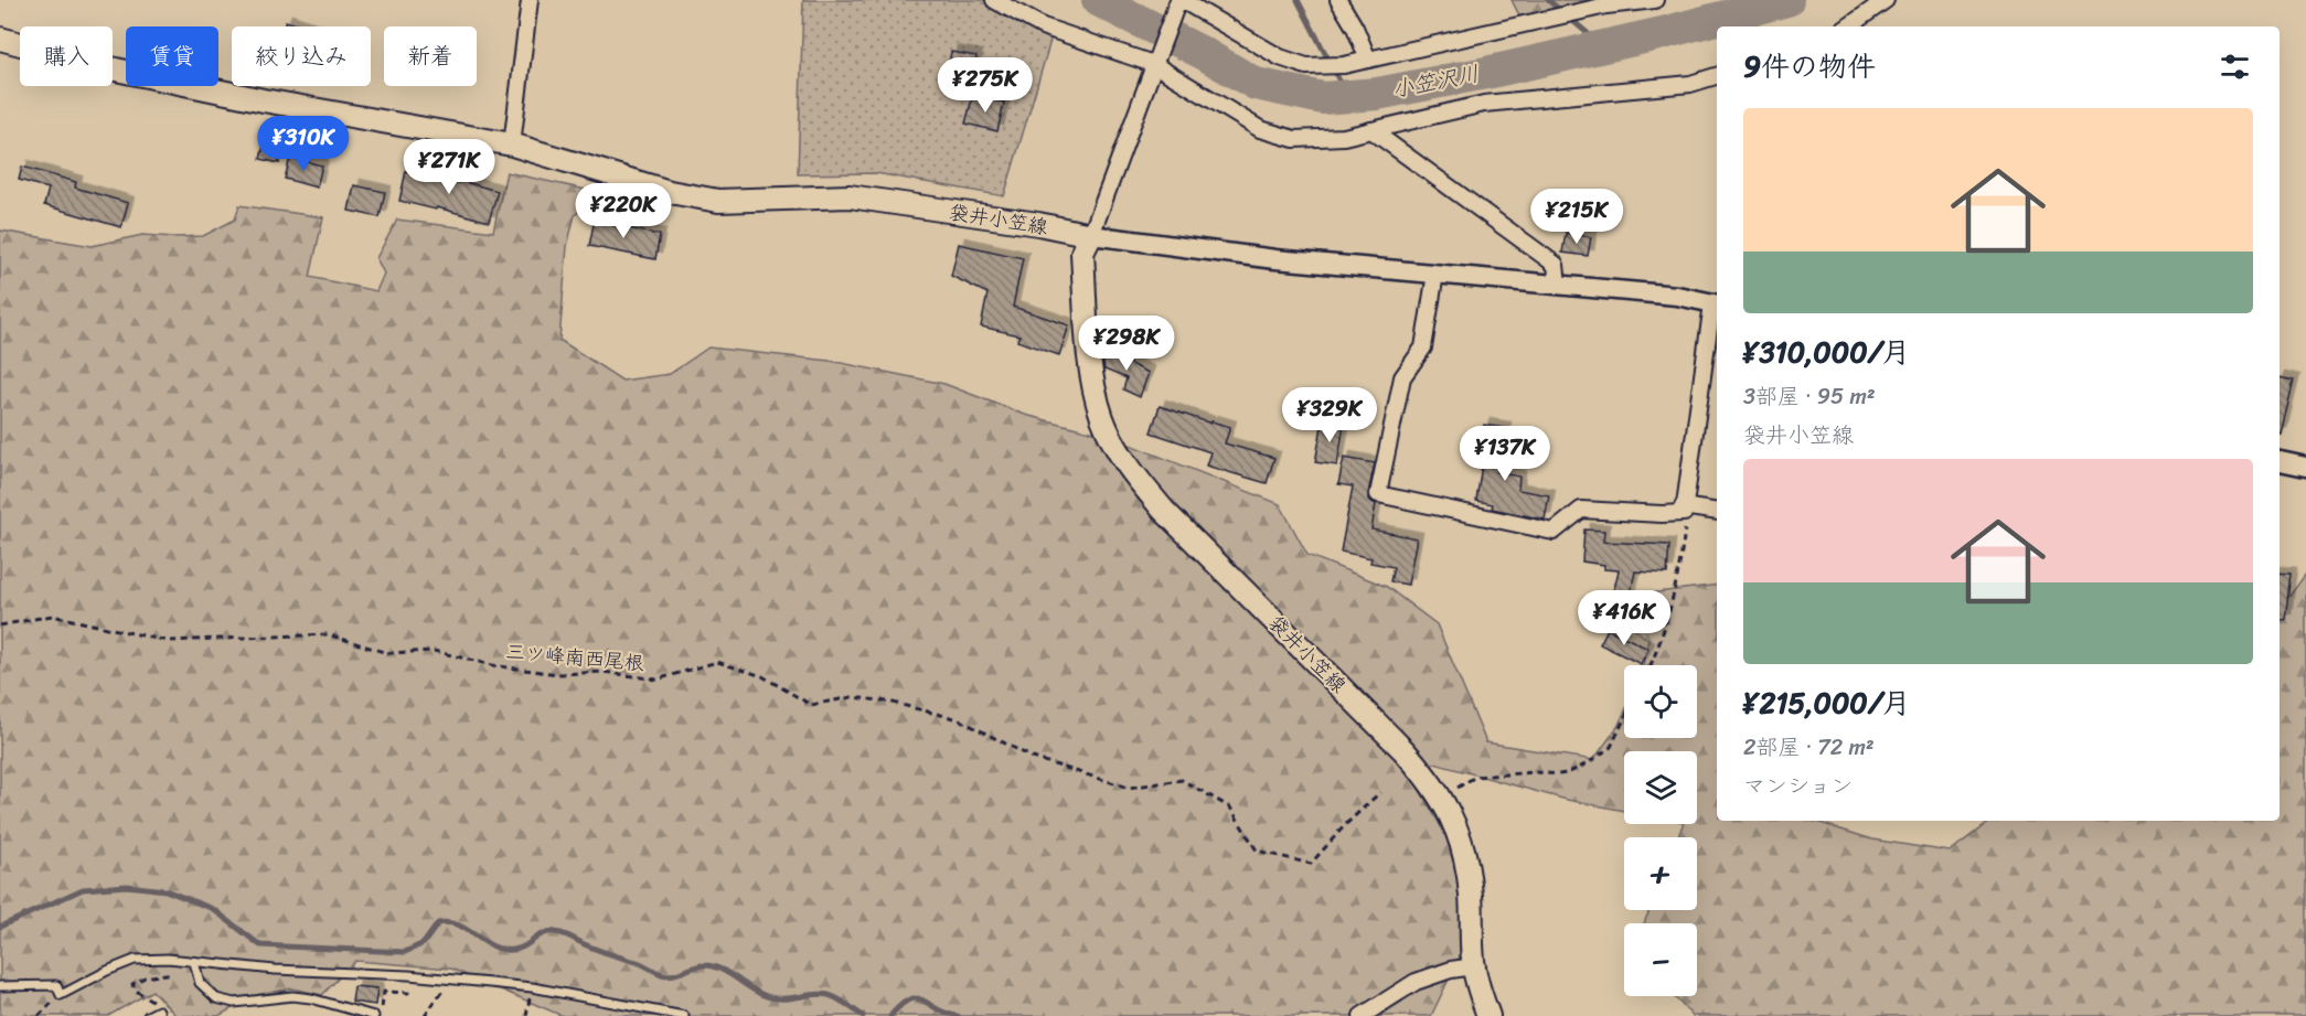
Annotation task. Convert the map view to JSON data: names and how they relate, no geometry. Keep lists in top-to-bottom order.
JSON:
{
  "streets": {
    "main road": ["袋井小笠線"],
    "path": ["三ツ峰南西尾根"]
  },
  "water": ["小笠沢川"],
  "page": {
    "chip": [
      "購入",
      "賃貸",
      "絞り込み",
      "新着"
    ],
    "heading": "9件の物件",
    "price": [
      "¥275K",
      "¥310K",
      "¥271K",
      "¥220K",
      "¥215K",
      "¥298K",
      "¥329K",
      "¥137K",
      "¥416K"
    ],
    "list": [
      {
        "name": "¥310,000/月",
        "note": "3部屋 · 95 m² · 袋井小笠線"
      },
      {
        "name": "¥215,000/月",
        "note": "2部屋 · 72 m² · マンション"
      }
    ],
    "map_buttons": ["+", "−"]
  }
}
